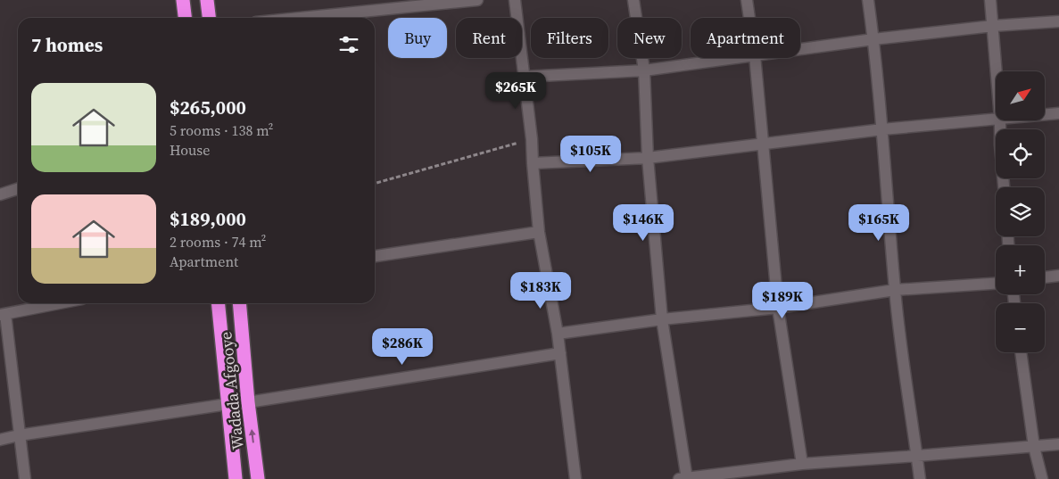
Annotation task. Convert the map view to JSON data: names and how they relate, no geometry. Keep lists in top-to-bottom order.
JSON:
{
  "streets": {
    "highway": ["Wadada Afgooye"]
  },
  "north": "top right",
  "page": {
    "chip": [
      "Buy",
      "Rent",
      "Filters",
      "New",
      "Apartment"
    ],
    "heading": "7 homes",
    "map_buttons": ["+", "−"],
    "list": [
      {
        "name": "$265,000",
        "note": "5 rooms · 138 m² · House"
      },
      {
        "name": "$189,000",
        "note": "2 rooms · 74 m² · Apartment"
      }
    ],
    "price": [
      "$265K",
      "$105K",
      "$146K",
      "$165K",
      "$183K",
      "$189K",
      "$286K"
    ]
  }
}
